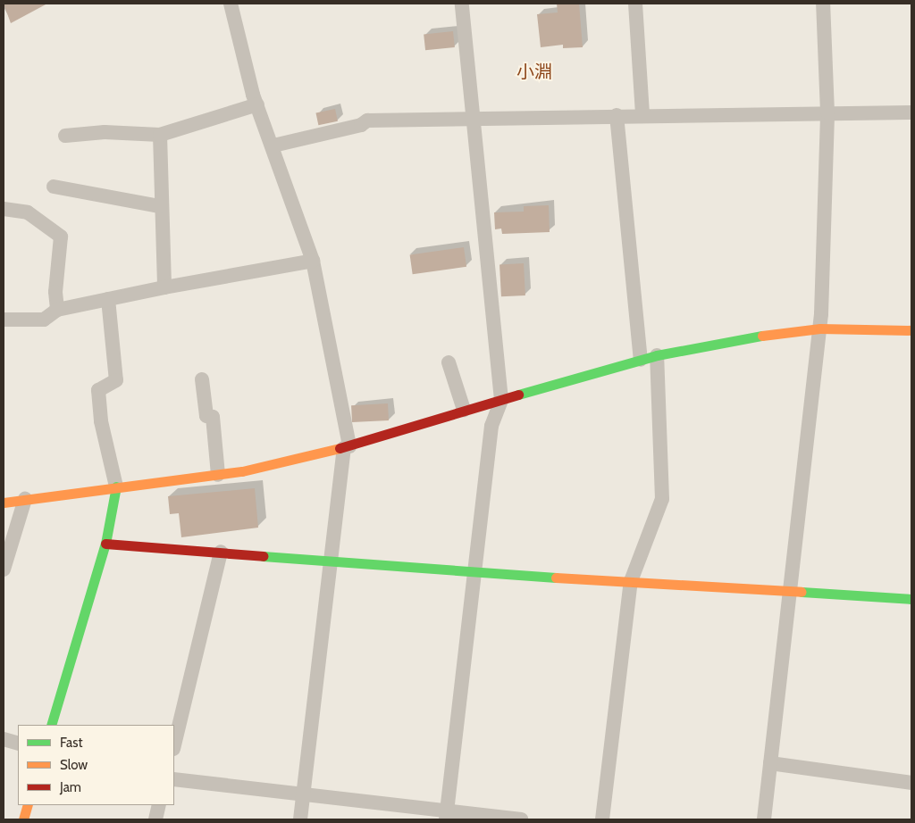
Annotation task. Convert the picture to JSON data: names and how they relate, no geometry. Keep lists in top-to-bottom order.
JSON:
{
  "districts": ["小淵"],
  "legend": ["Fast", "Slow", "Jam"]
}
